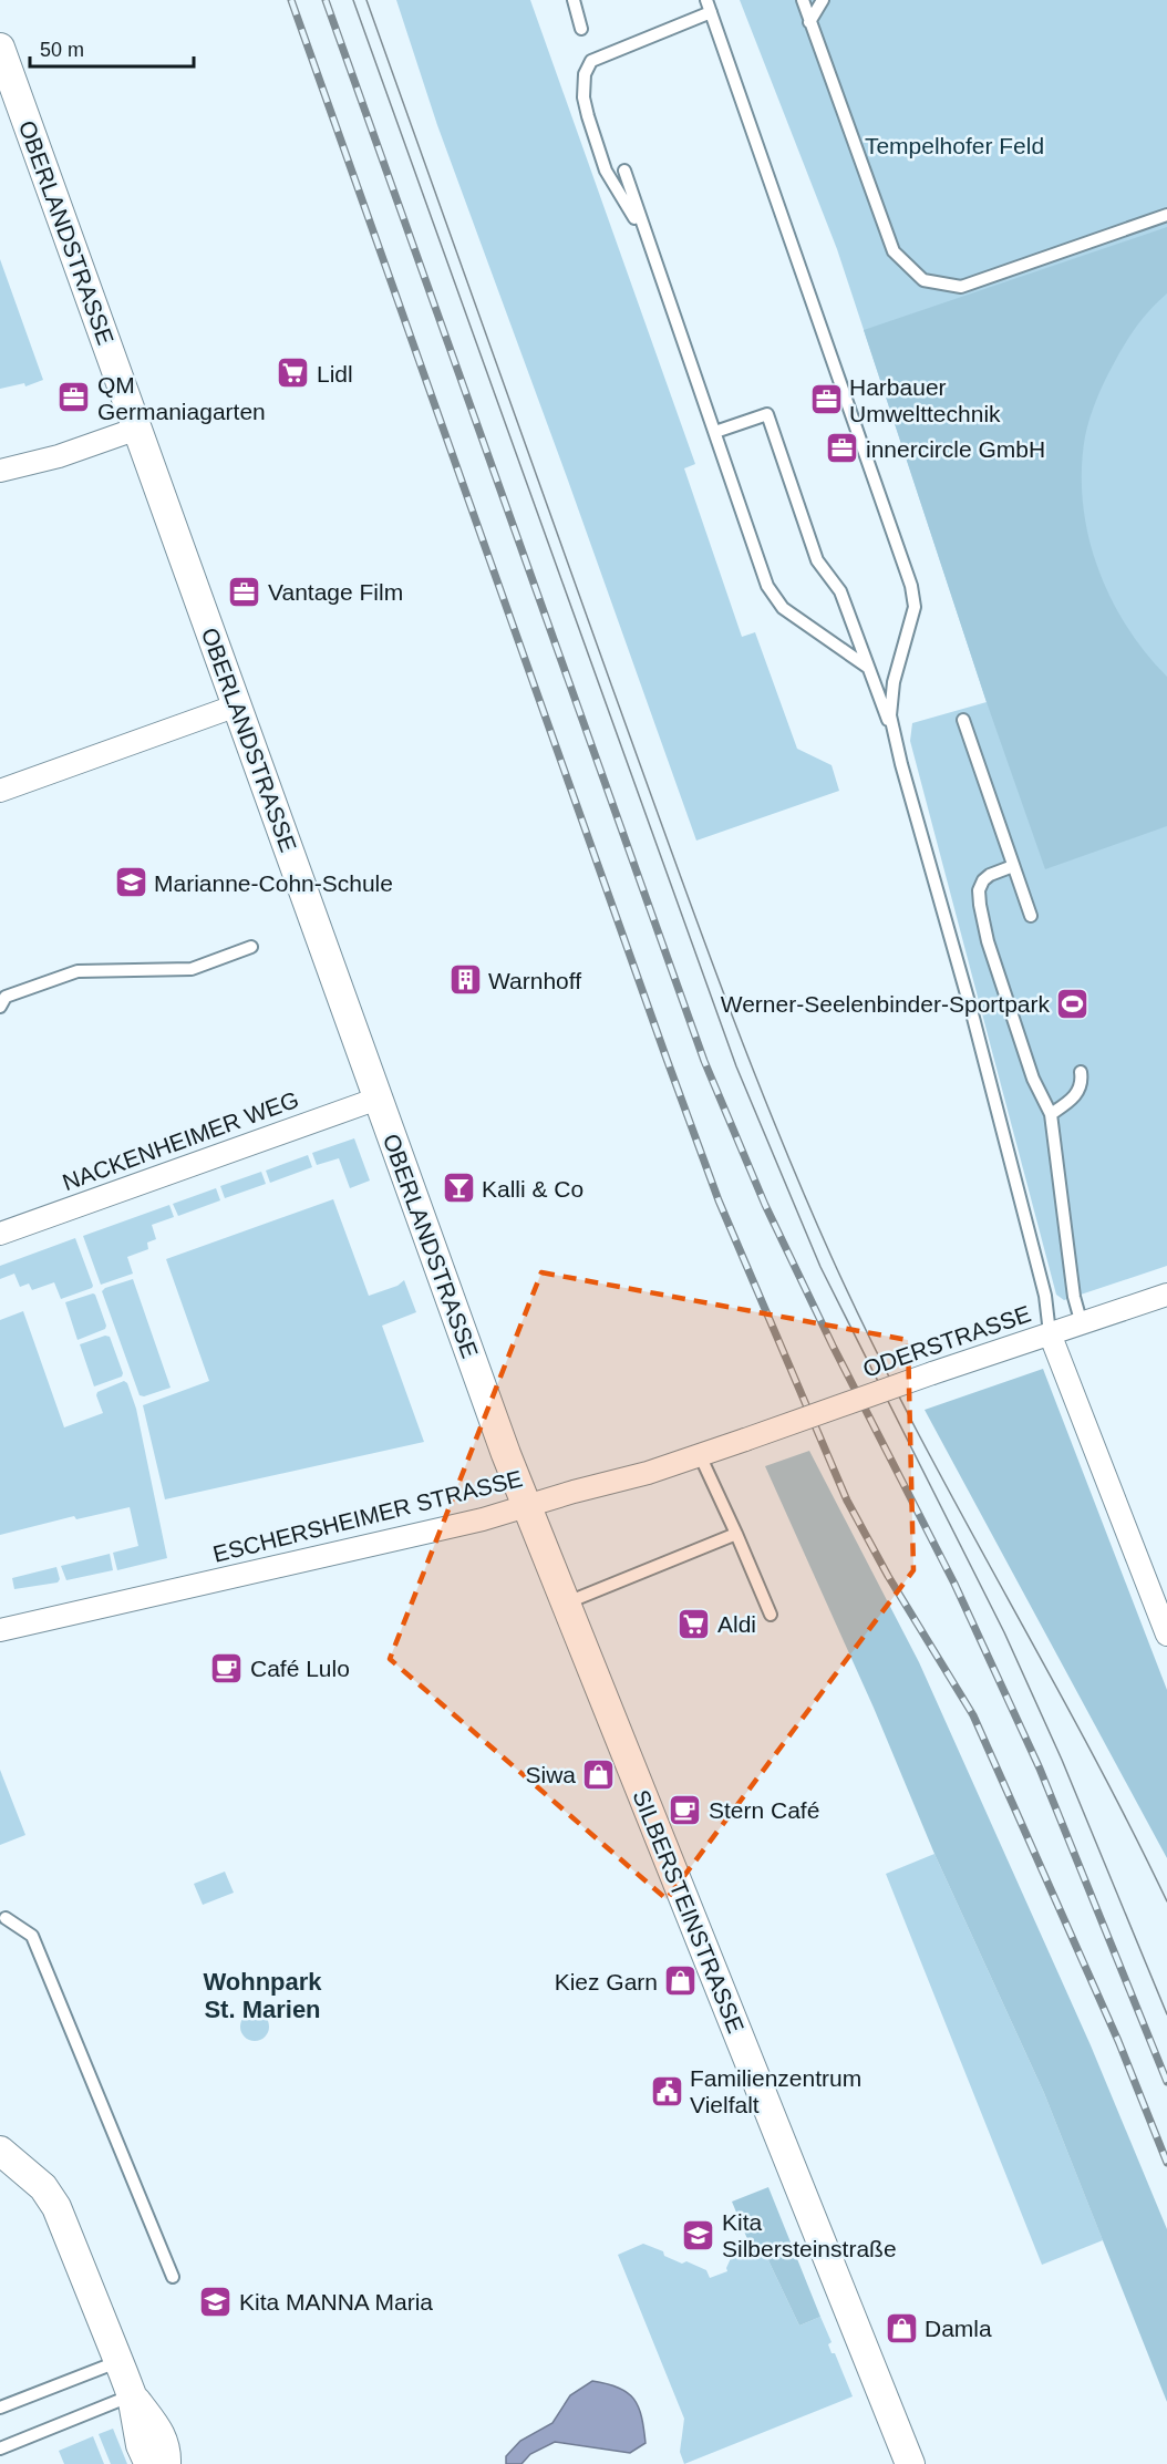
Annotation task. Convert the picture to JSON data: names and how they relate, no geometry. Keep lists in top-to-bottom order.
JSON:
{
  "streets": {
    "street": [
      "OBERLANDSTRASSE",
      "NACKENHEIMER WEG",
      "ODERSTRASSE",
      "ESCHERSHEIMER STRASSE",
      "SILBERSTEINSTRASSE"
    ]
  },
  "crossings": [
    ["OBERLANDSTRASSE", "NACKENHEIMER WEG"],
    ["OBERLANDSTRASSE", "ESCHERSHEIMER STRASSE"],
    ["OBERLANDSTRASSE", "SILBERSTEINSTRASSE"],
    ["ODERSTRASSE", "ESCHERSHEIMER STRASSE"],
    ["ESCHERSHEIMER STRASSE", "SILBERSTEINSTRASSE"]
  ],
  "districts": ["Wohnpark St. Marien"],
  "parks": ["Tempelhofer Feld"],
  "places": {
    "supermarket": ["Lidl", "Aldi"],
    "office": [
      "QM Germaniagarten",
      "Harbauer Umwelttechnik",
      "innercircle GmbH",
      "Vantage Film"
    ],
    "school or university": ["Marianne-Cohn-Schule", "Kita Silbersteinstraße", "Kita MANNA Maria"],
    "building": ["Warnhoff"],
    "sports": ["Werner-Seelenbinder-Sportpark"],
    "bar": ["Kalli & Co"],
    "cafe": ["Café Lulo", "Stern Café"],
    "shop": ["Siwa", "Kiez Garn", "Damla"],
    "public building": ["Familienzentrum Vielfalt"]
  },
  "scale_bar": "50 m"
}
